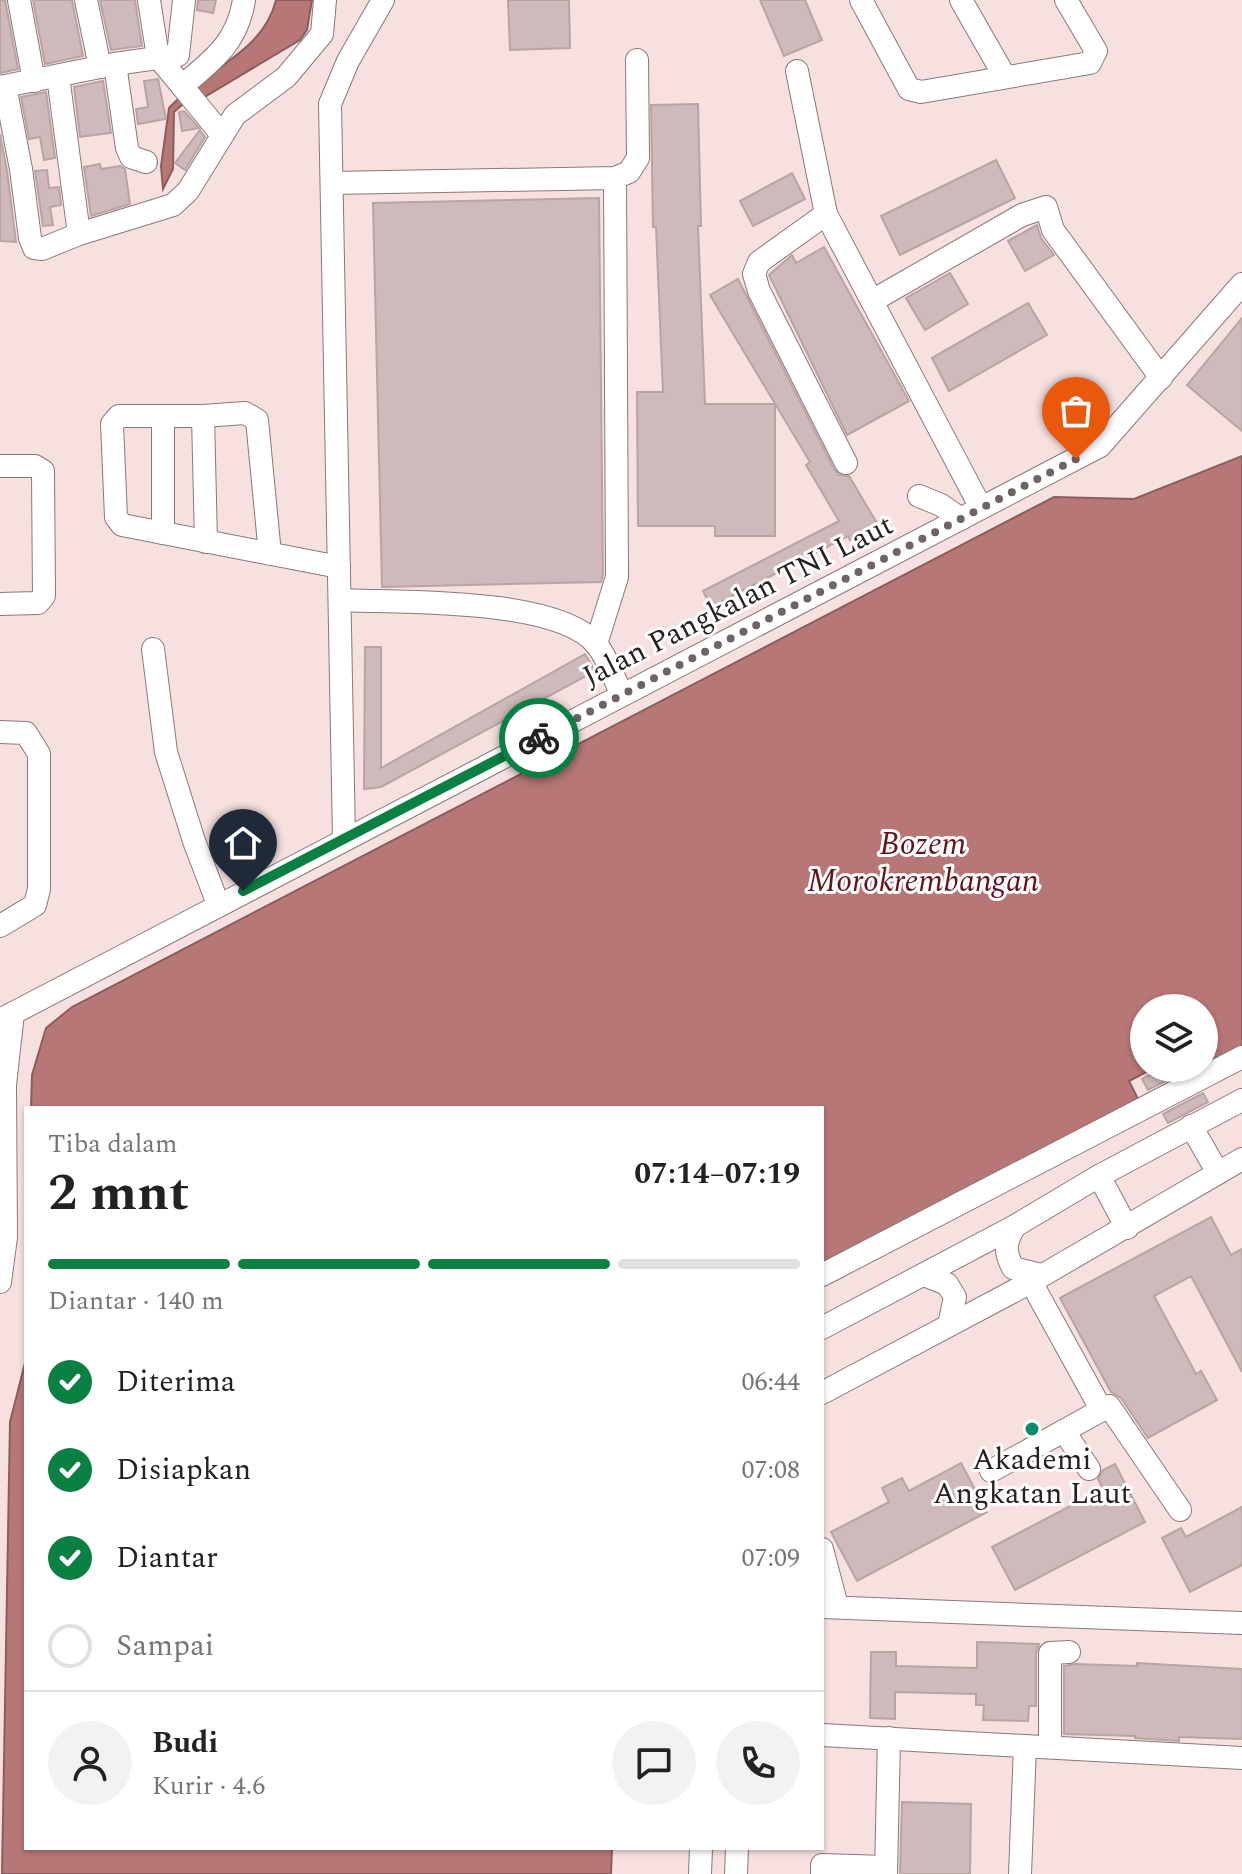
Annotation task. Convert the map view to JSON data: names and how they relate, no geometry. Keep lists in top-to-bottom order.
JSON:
{
  "streets": {
    "street": ["Jalan Pangkalan TNI Laut"]
  },
  "water": ["Bozem Morokrembangan"],
  "places": ["Akademi Angkatan Laut"],
  "page": {
    "heading": ["2 mnt", "Tiba dalam", "07:14–07:19"],
    "panel": ["Budi", "Kurir · 4.6"],
    "bar": "Diantar · 140 m",
    "list": [
      ["Diterima", "06:44"],
      ["Disiapkan", "07:08"],
      ["Diantar", "07:09"],
      "Sampai"
    ]
  }
}
